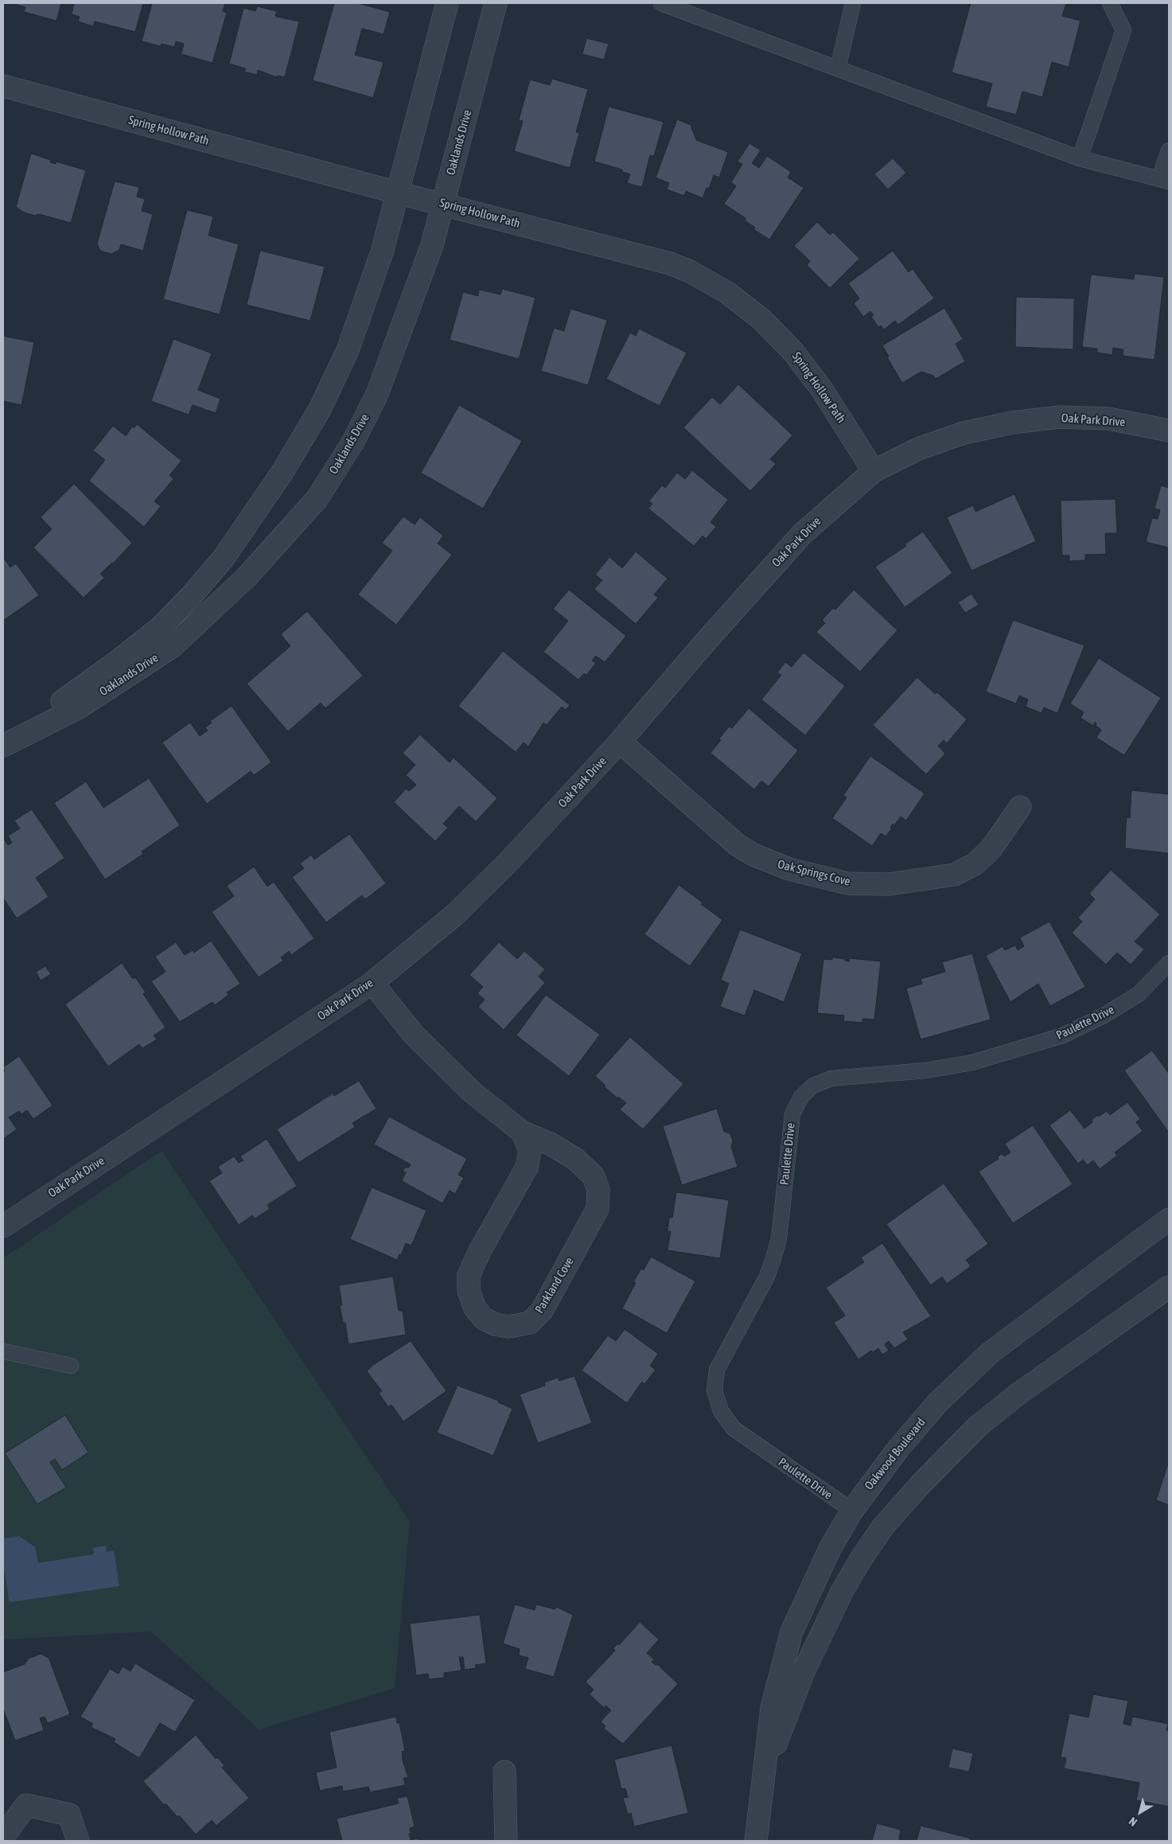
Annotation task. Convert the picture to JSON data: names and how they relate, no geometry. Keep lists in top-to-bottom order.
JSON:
{
  "streets": {
    "street": [
      "Spring Hollow Path",
      "Oaklands Drive",
      "Oak Park Drive",
      "Oak Springs Cove",
      "Parkland Cove",
      "Oakwood Boulevard"
    ],
    "lane": ["Paulette Drive"]
  },
  "crossings": [
    ["Spring Hollow Path", "Oaklands Drive"],
    ["Spring Hollow Path", "Oak Park Drive"],
    ["Oak Park Drive", "Oak Springs Cove"],
    ["Oak Park Drive", "Parkland Cove"],
    ["Paulette Drive", "Oakwood Boulevard"]
  ],
  "north": "bottom left"
}
